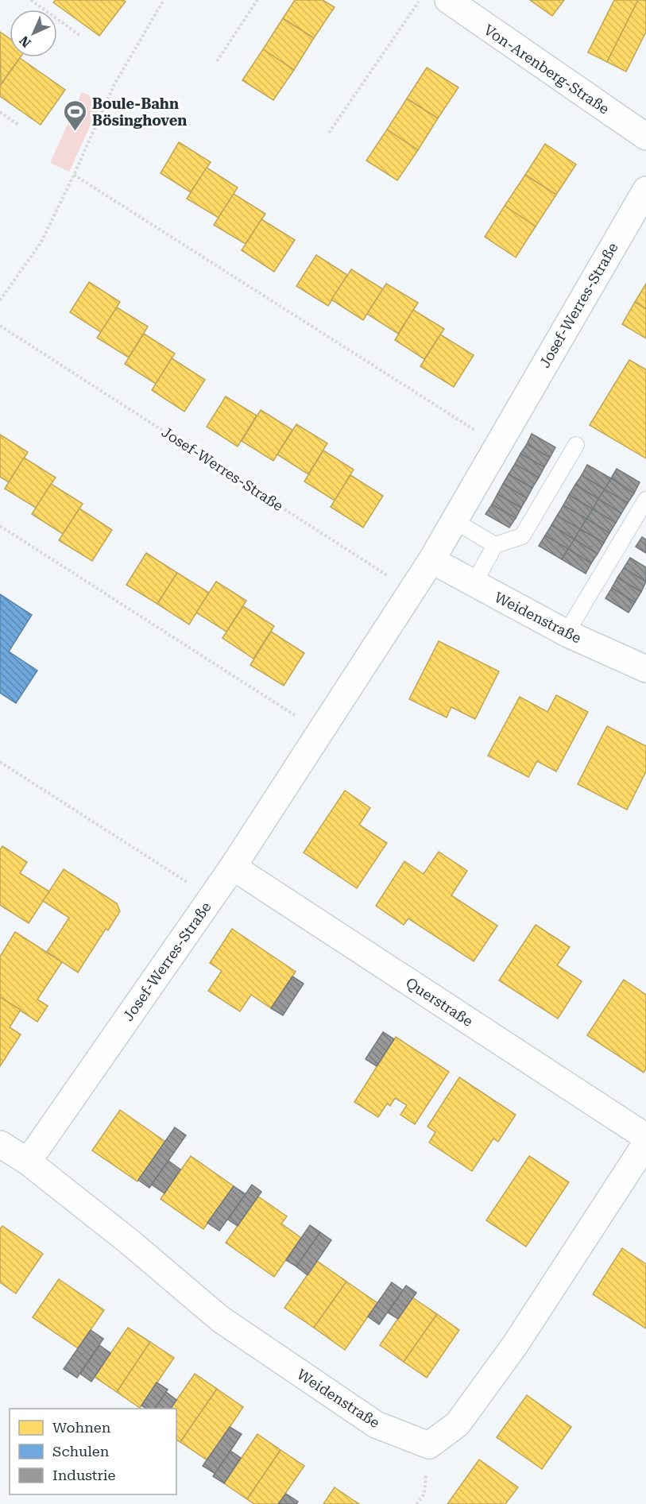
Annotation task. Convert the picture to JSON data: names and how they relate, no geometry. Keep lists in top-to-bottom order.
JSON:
{
  "streets": {
    "street": [
      "Von-Arenberg-Straße",
      "Josef-Werres-Straße",
      "Weidenstraße",
      "Querstraße"
    ]
  },
  "crossings": [
    ["Josef-Werres-Straße", "Weidenstraße"],
    ["Josef-Werres-Straße", "Querstraße"]
  ],
  "places": {
    "sports": ["Boule-Bahn Bösinghoven"]
  },
  "legend": ["Wohnen", "Schulen", "Industrie"],
  "north": "bottom left"
}
